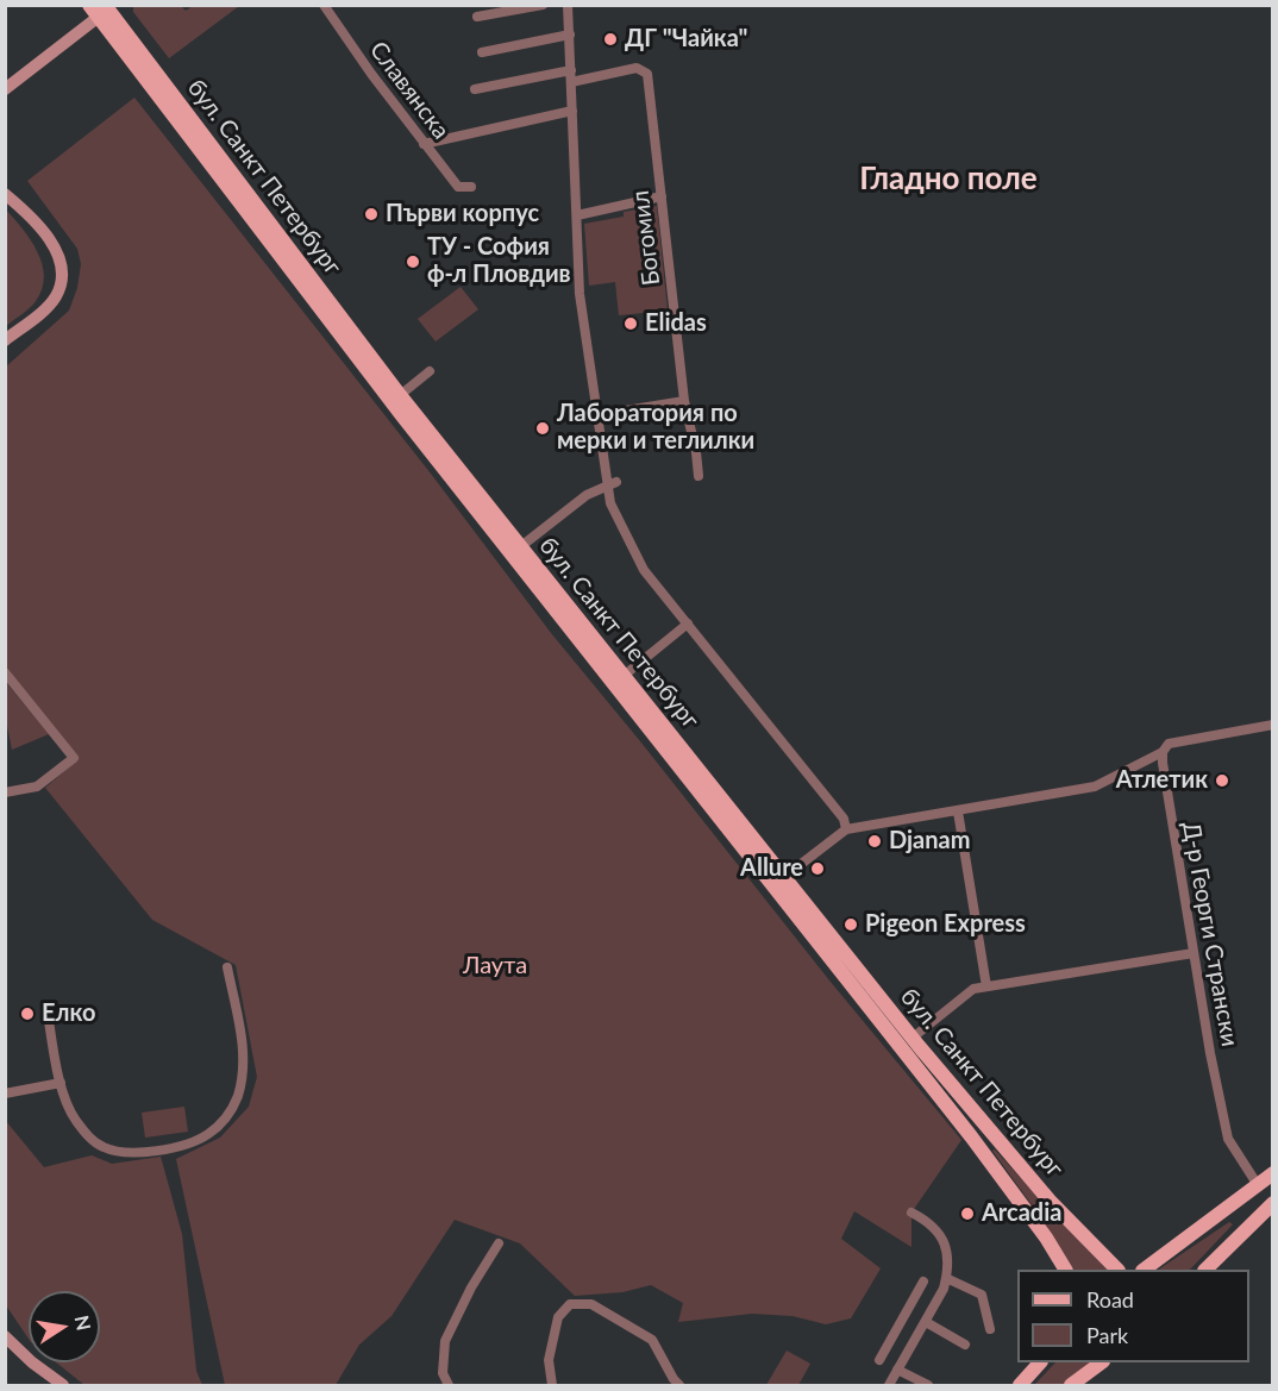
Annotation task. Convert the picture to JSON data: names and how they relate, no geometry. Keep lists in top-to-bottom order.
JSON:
{
  "streets": {
    "main road": ["бул. Санкт Петербург"],
    "street": ["Славянска", "Богомил", "Д-р Георги Странски"]
  },
  "districts": ["Гладно поле"],
  "parks": ["Лаута"],
  "places": [
    "ДГ \"Чайка\"",
    "Първи корпус",
    "ТУ - София ф-л Пловдив",
    "Elidas",
    "Лаборатория по мерки и теглилки",
    "Атлетик",
    "Djanam",
    "Allure",
    "Pigeon Express",
    "Елко",
    "Arcadia"
  ],
  "legend": ["Road", "Park"],
  "north": "right"
}
